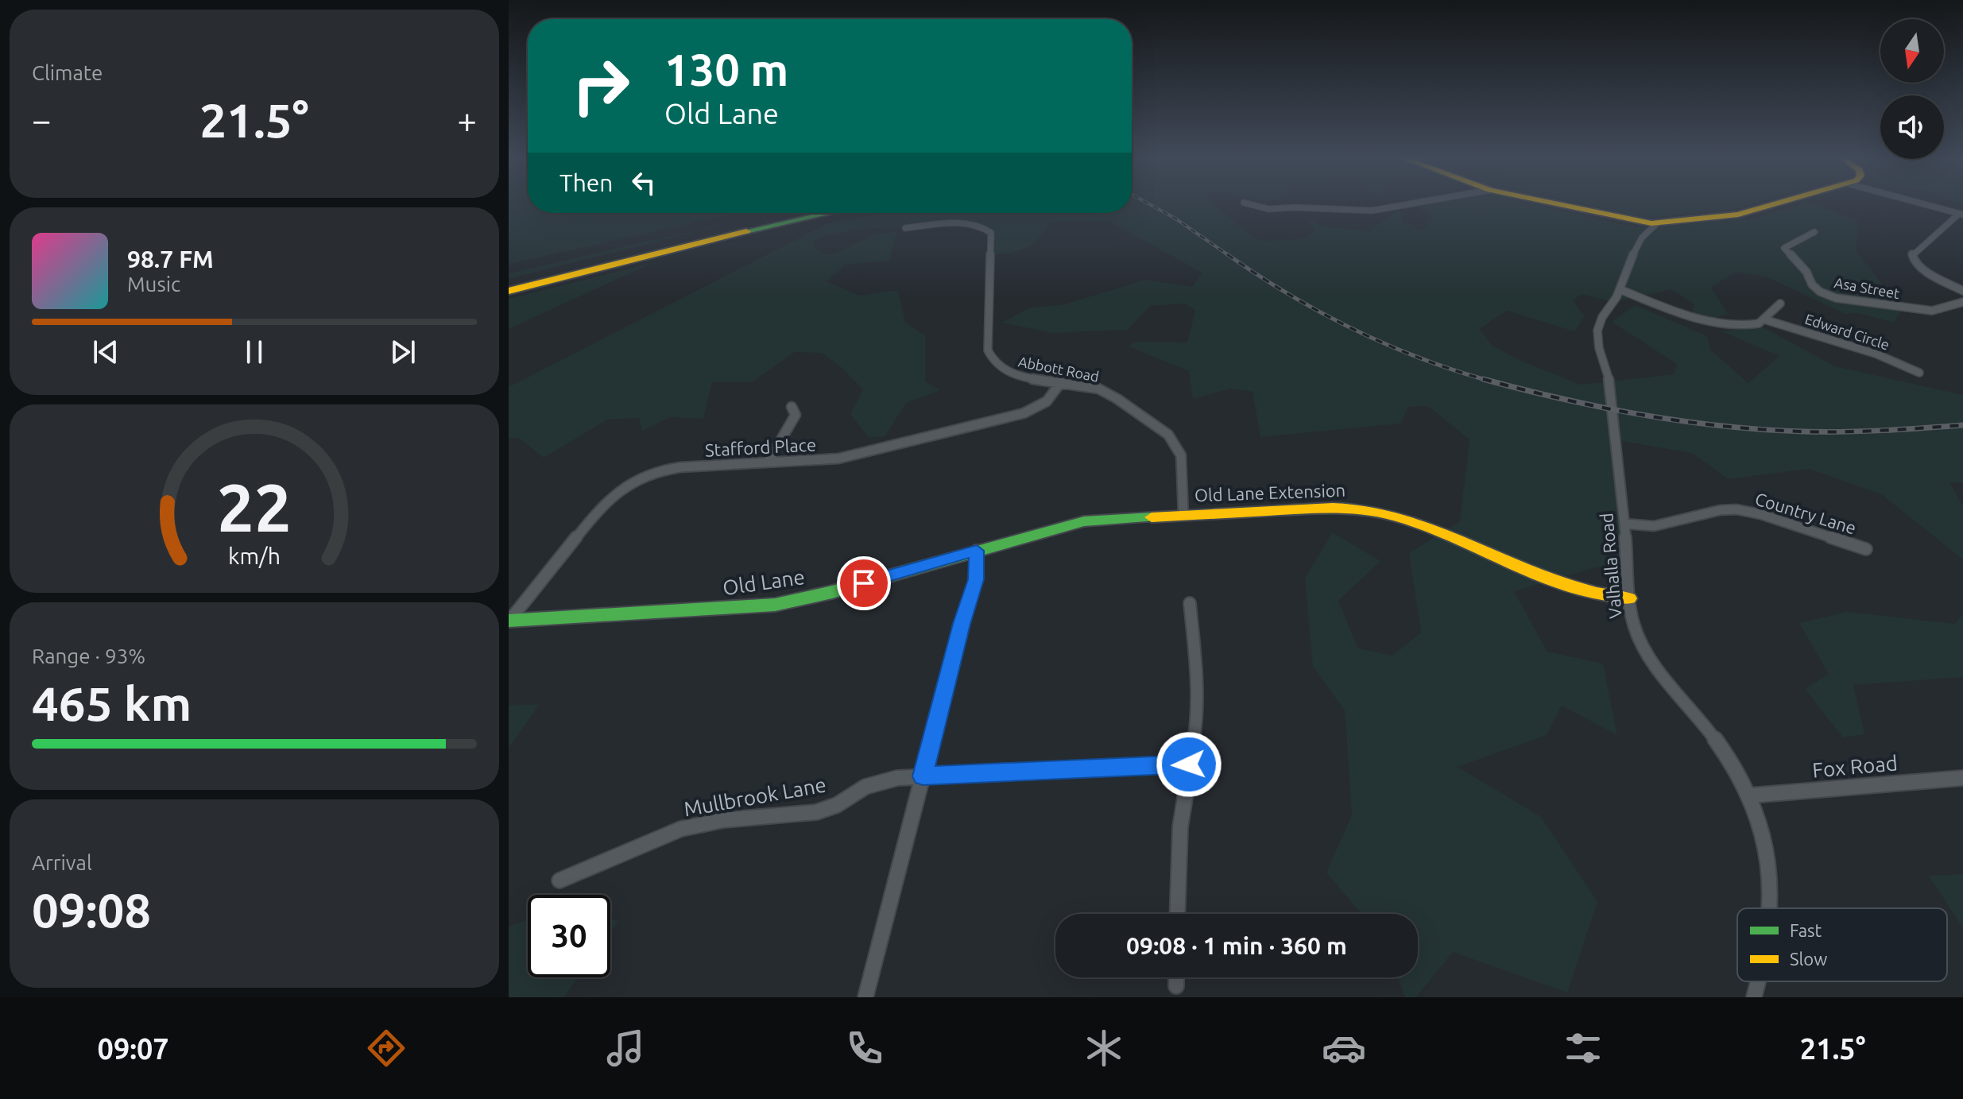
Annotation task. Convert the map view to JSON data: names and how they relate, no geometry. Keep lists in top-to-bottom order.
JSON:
{
  "streets": {
    "main road": ["Old Lane Extension", "Old Lane"],
    "street": [
      "Asa Street",
      "Edward Circle",
      "Abbott Road",
      "Stafford Place",
      "Country Lane",
      "Valhalla Road",
      "Fox Road",
      "Mullbrook Lane"
    ]
  },
  "crossings": [
    ["Abbott Road", "Stafford Place"],
    ["Abbott Road", "Old Lane Extension"],
    ["Stafford Place", "Old Lane"],
    ["Old Lane Extension", "Valhalla Road"],
    ["Old Lane Extension", "Old Lane"],
    ["Country Lane", "Valhalla Road"],
    ["Valhalla Road", "Fox Road"]
  ],
  "legend": ["Fast", "Slow"],
  "north": "bottom",
  "page": {
    "tile": [
      "Climate",
      ["Range · 93%", "465 km"],
      ["Arrival", "09:08"]
    ],
    "turn": ["130 m", "Old Lane"],
    "heat": ["−", "21.5°", "+"],
    "then": "Then",
    "song": ["98.7 FM", "Music"],
    "limit": "30",
    "trip": "09:08 · 1 min · 360 m",
    "tabs": ["09:07", "21.5°"],
    "gauge": ["22", "km/h"]
  }
}
